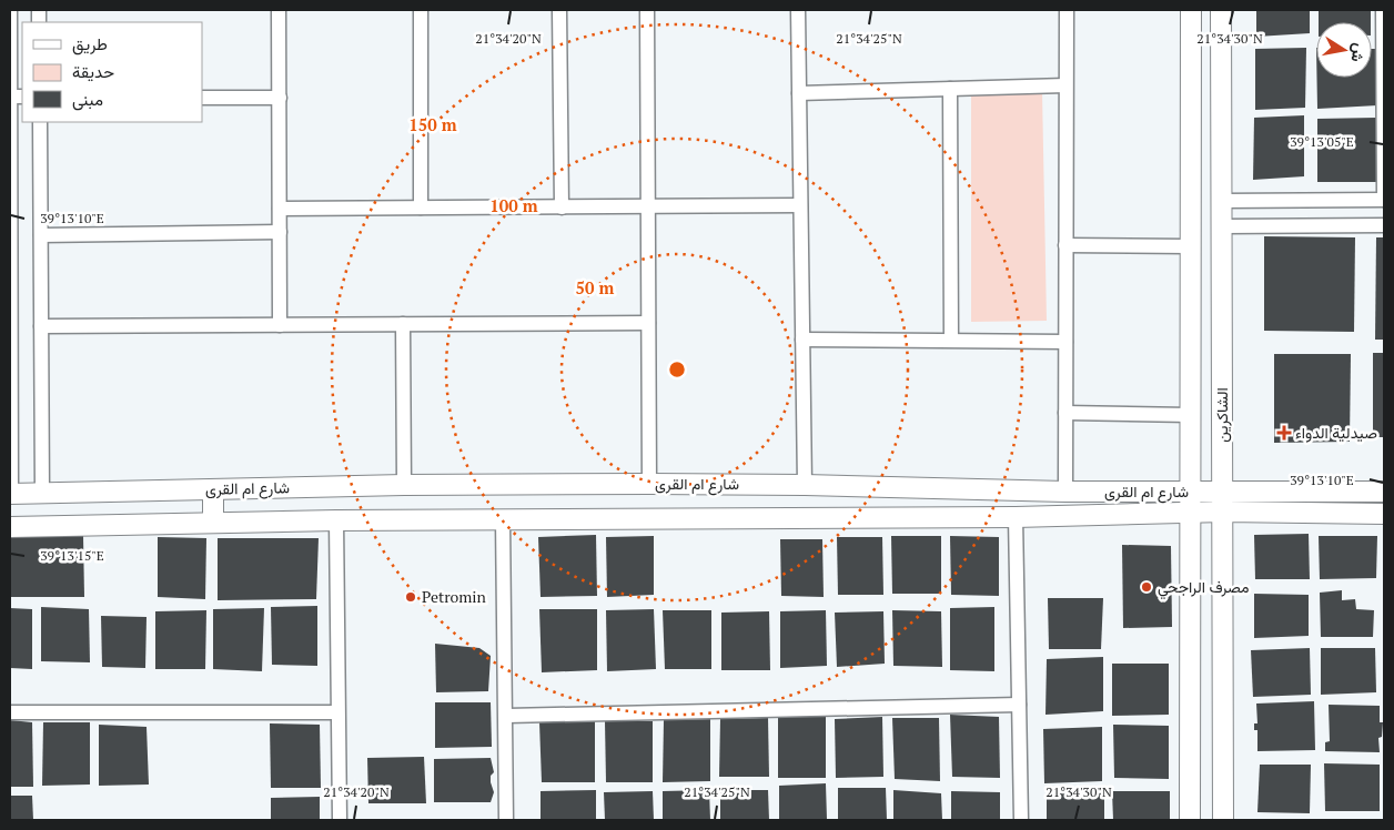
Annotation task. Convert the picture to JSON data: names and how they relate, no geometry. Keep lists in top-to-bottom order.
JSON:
{
  "streets": {
    "main road": ["الشاكرين", "شارع ام القرى"]
  },
  "crossings": [
    ["الشاكرين", "شارع ام القرى"]
  ],
  "places": {
    "health": ["صيدلية الدواء"],
    "other": ["مصرف الراجحي", "Petromin"]
  },
  "legend": ["طريق", "حديقة", "مبنى"],
  "north": "right",
  "coordinates": [
    "21°34'20\"N",
    "21°34'25\"N",
    "21°34'30\"N",
    "39°13'05\"E",
    "39°13'10\"E",
    "39°13'15\"E"
  ],
  "rings": ["150 m", "100 m", "50 m"]
}
